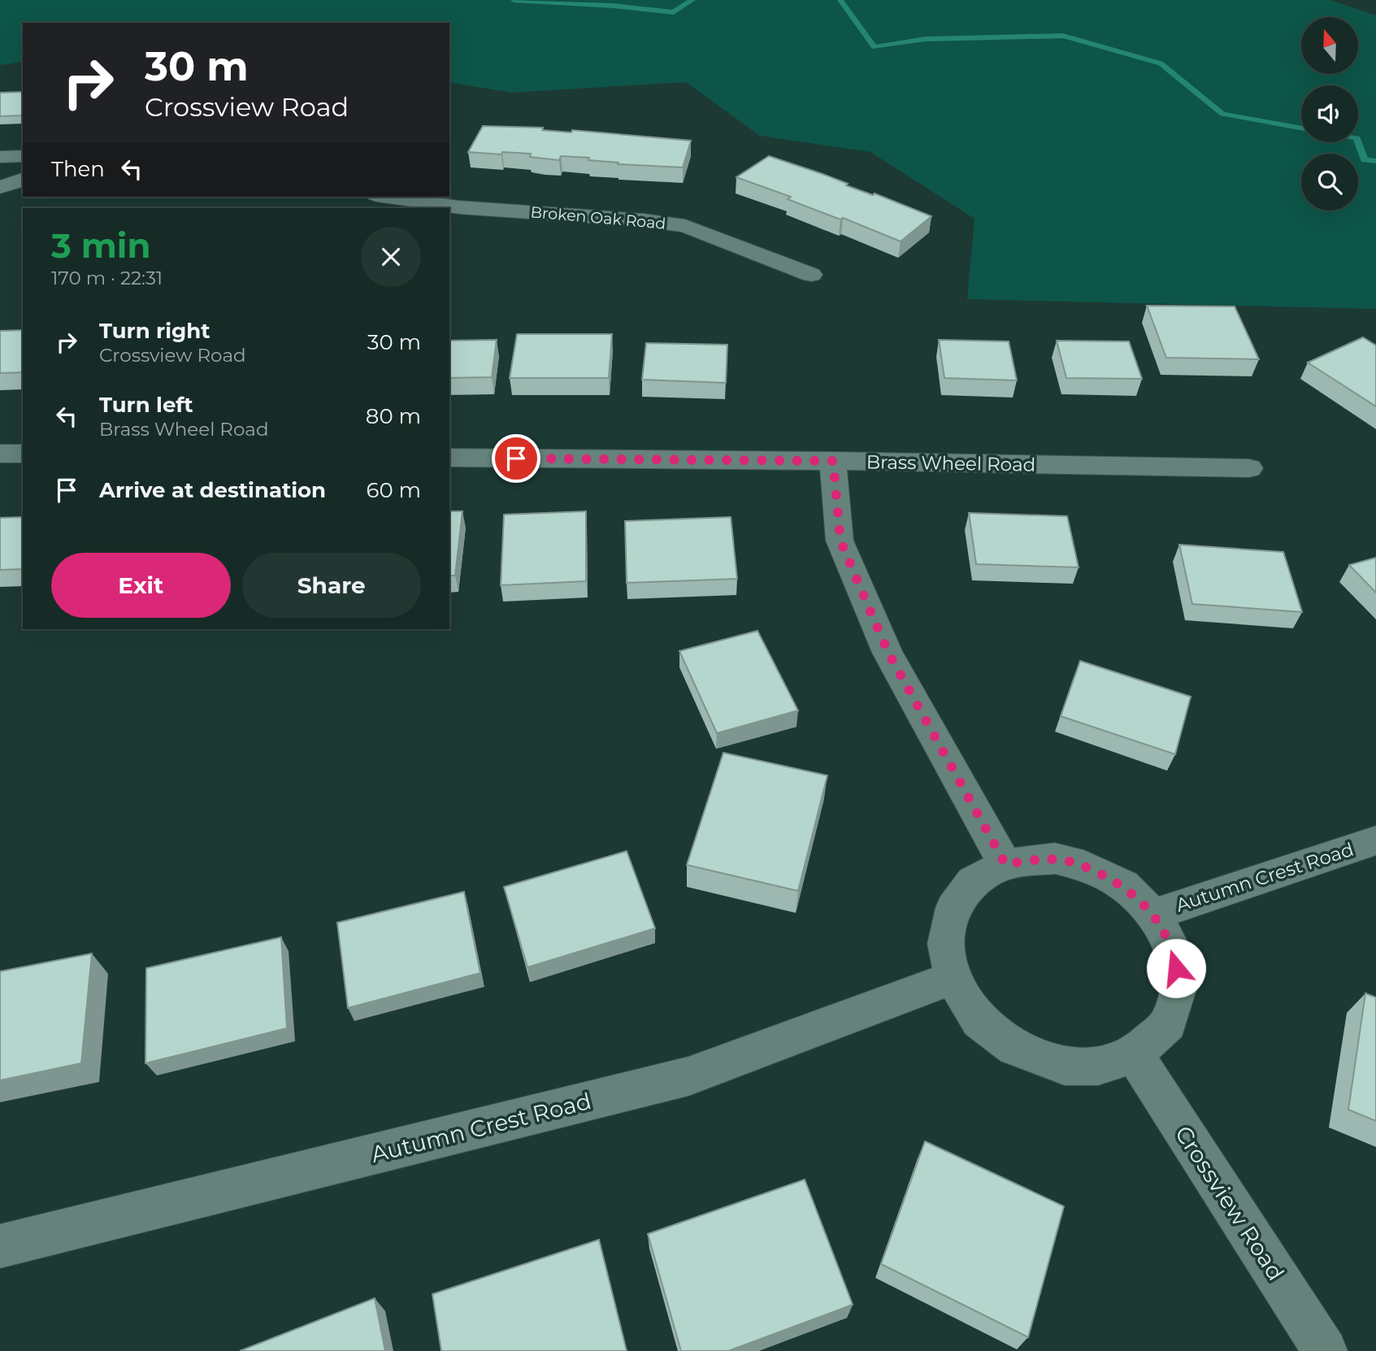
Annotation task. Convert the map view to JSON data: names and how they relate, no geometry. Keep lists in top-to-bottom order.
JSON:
{
  "streets": {
    "street": [
      "Broken Oak Road",
      "Brass Wheel Road",
      "Autumn Crest Road",
      "Crossview Road"
    ]
  },
  "north": "top",
  "page": {
    "turn": ["30 m", "Crossview Road"],
    "then": "Then",
    "heading": ["3 min", "170 m · 22:31"],
    "list": [
      {
        "name": "Turn right",
        "note": "Crossview Road",
        "value": "30 m"
      },
      {
        "name": "Turn left",
        "note": "Brass Wheel Road",
        "value": "80 m"
      },
      {
        "name": "Arrive at destination",
        "value": "60 m"
      }
    ],
    "buttons": ["Exit", "Share"]
  }
}
